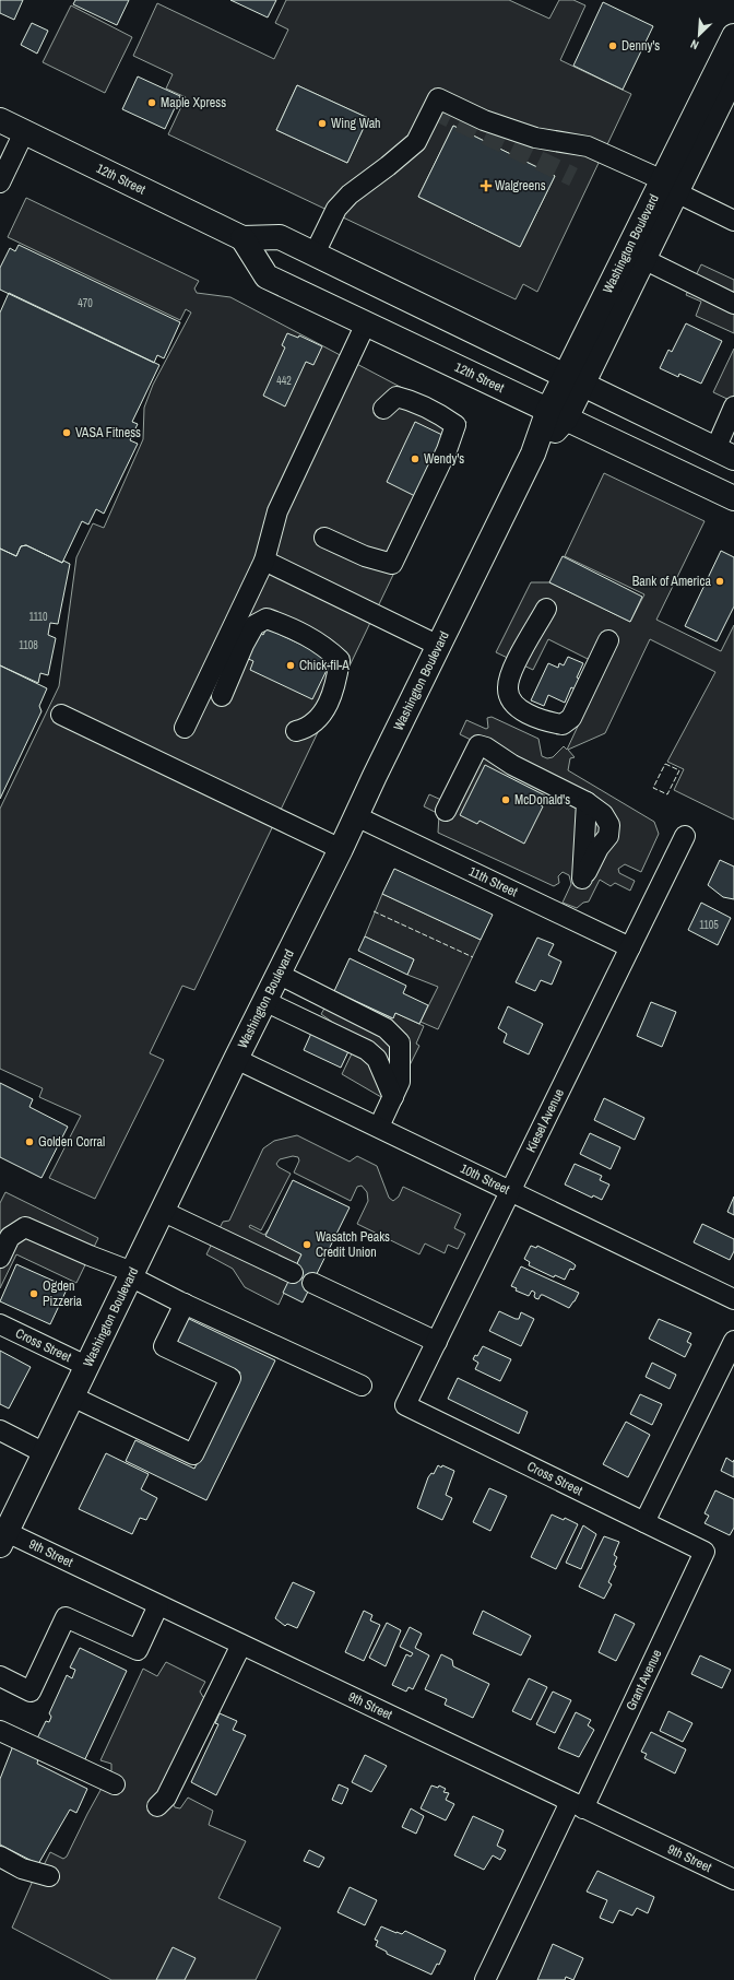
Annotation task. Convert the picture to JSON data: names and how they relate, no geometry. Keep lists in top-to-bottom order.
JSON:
{
  "streets": {
    "main road": ["12th Street", "Washington Boulevard"],
    "street": [
      "11th Street",
      "Kiesel Avenue",
      "10th Street",
      "Cross Street",
      "9th Street",
      "Grant Avenue"
    ]
  },
  "crossings": [
    ["12th Street", "Washington Boulevard"],
    ["Washington Boulevard", "11th Street"],
    ["Washington Boulevard", "10th Street"],
    ["Washington Boulevard", "Cross Street"],
    ["Washington Boulevard", "9th Street"],
    ["11th Street", "Kiesel Avenue"],
    ["Kiesel Avenue", "10th Street"],
    ["Kiesel Avenue", "Cross Street"],
    ["Cross Street", "Grant Avenue"],
    ["9th Street", "Grant Avenue"]
  ],
  "places": {
    "other": [
      "Denny's",
      "Maple Xpress",
      "Wing Wah",
      "VASA Fitness",
      "Wendy's",
      "Bank of America",
      "Chick-fil-A",
      "McDonald's",
      "Golden Corral",
      "Wasatch Peaks Credit Union",
      "Ogden Pizzeria"
    ],
    "health": ["Walgreens"]
  },
  "house_numbers": [
    "470",
    "442",
    "1110",
    "1108",
    "1105"
  ],
  "north": "bottom left"
}
